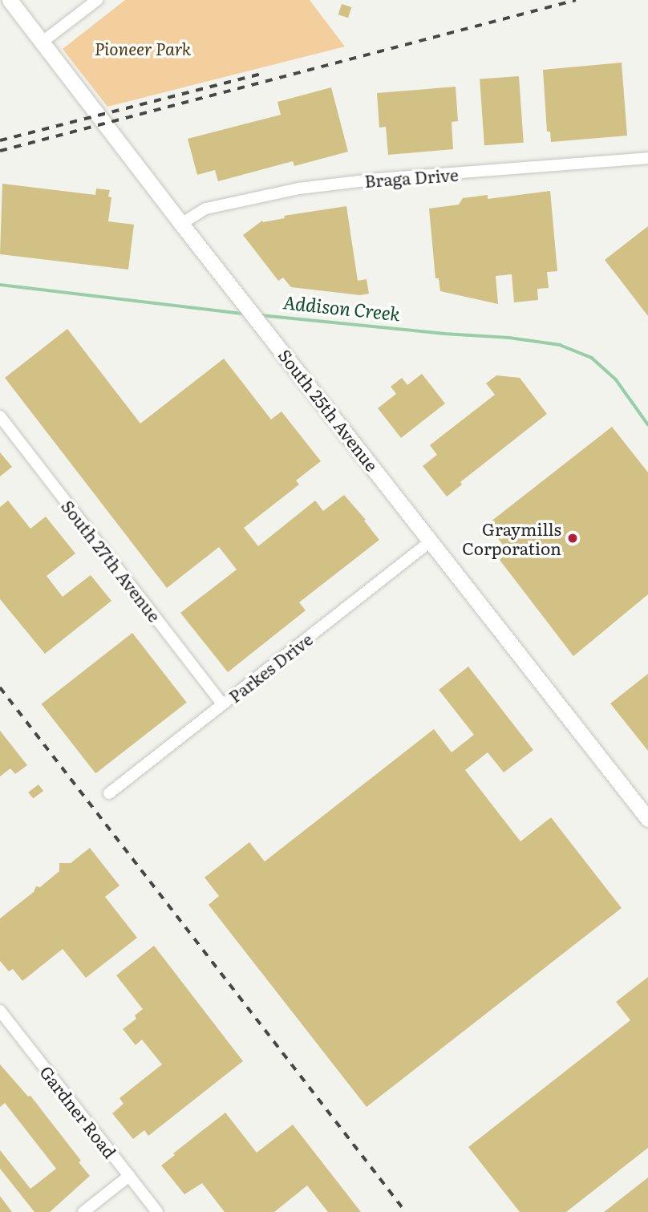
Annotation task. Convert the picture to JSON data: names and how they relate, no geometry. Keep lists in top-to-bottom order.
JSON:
{
  "streets": {
    "main road": ["South 25th Avenue"],
    "street": [
      "Braga Drive",
      "South 27th Avenue",
      "Parkes Drive",
      "Gardner Road"
    ]
  },
  "crossings": [
    ["Braga Drive", "South 25th Avenue"],
    ["South 25th Avenue", "Parkes Drive"],
    ["South 27th Avenue", "Parkes Drive"]
  ],
  "water": ["Addison Creek"],
  "parks": ["Pioneer Park"],
  "places": ["Graymills Corporation"]
}
